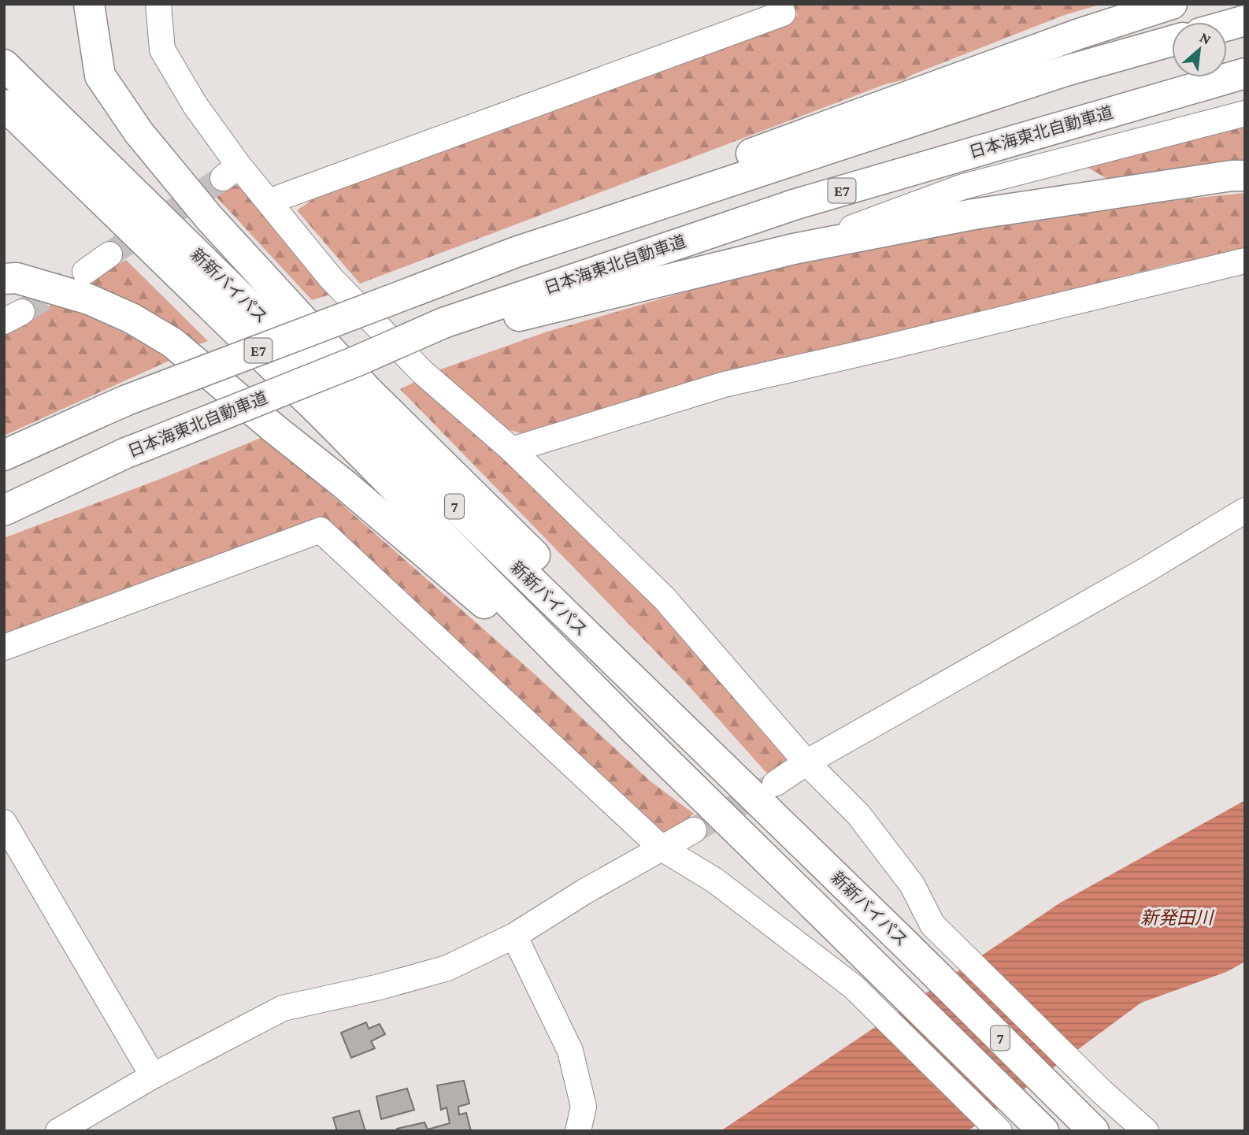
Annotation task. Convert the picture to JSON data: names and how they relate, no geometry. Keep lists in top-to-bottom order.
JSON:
{
  "streets": {
    "highway": [
      "日本海東北自動車道",
      "E7",
      "新新バイパス",
      "7"
    ]
  },
  "water": ["新発田川"],
  "north": "top right"
}
